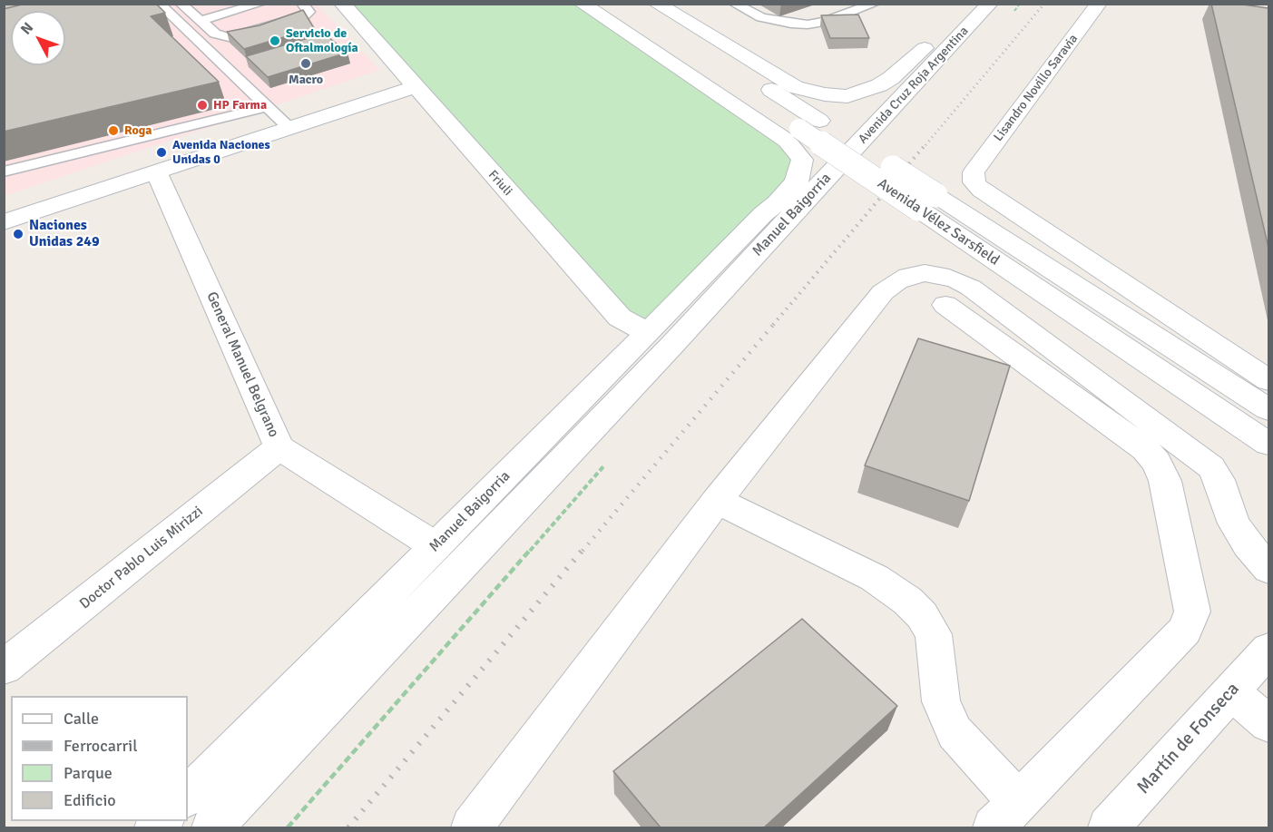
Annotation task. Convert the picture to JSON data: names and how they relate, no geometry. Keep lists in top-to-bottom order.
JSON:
{
  "streets": {
    "main road": [
      "Avenida Cruz Roja Argentina",
      "Lisandro Novillo Saravia",
      "Friuli",
      "Manuel Baigorria",
      "Avenida Vélez Sarsfield",
      "General Manuel Belgrano",
      "Doctor Pablo Luis Mirizzi",
      "Martín de Fonseca"
    ]
  },
  "crossings": [
    ["Avenida Cruz Roja Argentina", "Manuel Baigorria"],
    ["Friuli", "Manuel Baigorria"],
    ["Manuel Baigorria", "General Manuel Belgrano"],
    ["General Manuel Belgrano", "Doctor Pablo Luis Mirizzi"]
  ],
  "places": [
    "Servicio de Oftalmología",
    "Macro",
    "HP Farma",
    "Roga",
    "Avenida Naciones Unidas 0",
    "Naciones Unidas 249"
  ],
  "legend": [
    "Calle",
    "Ferrocarril",
    "Parque",
    "Edificio"
  ],
  "north": "top left"
}
